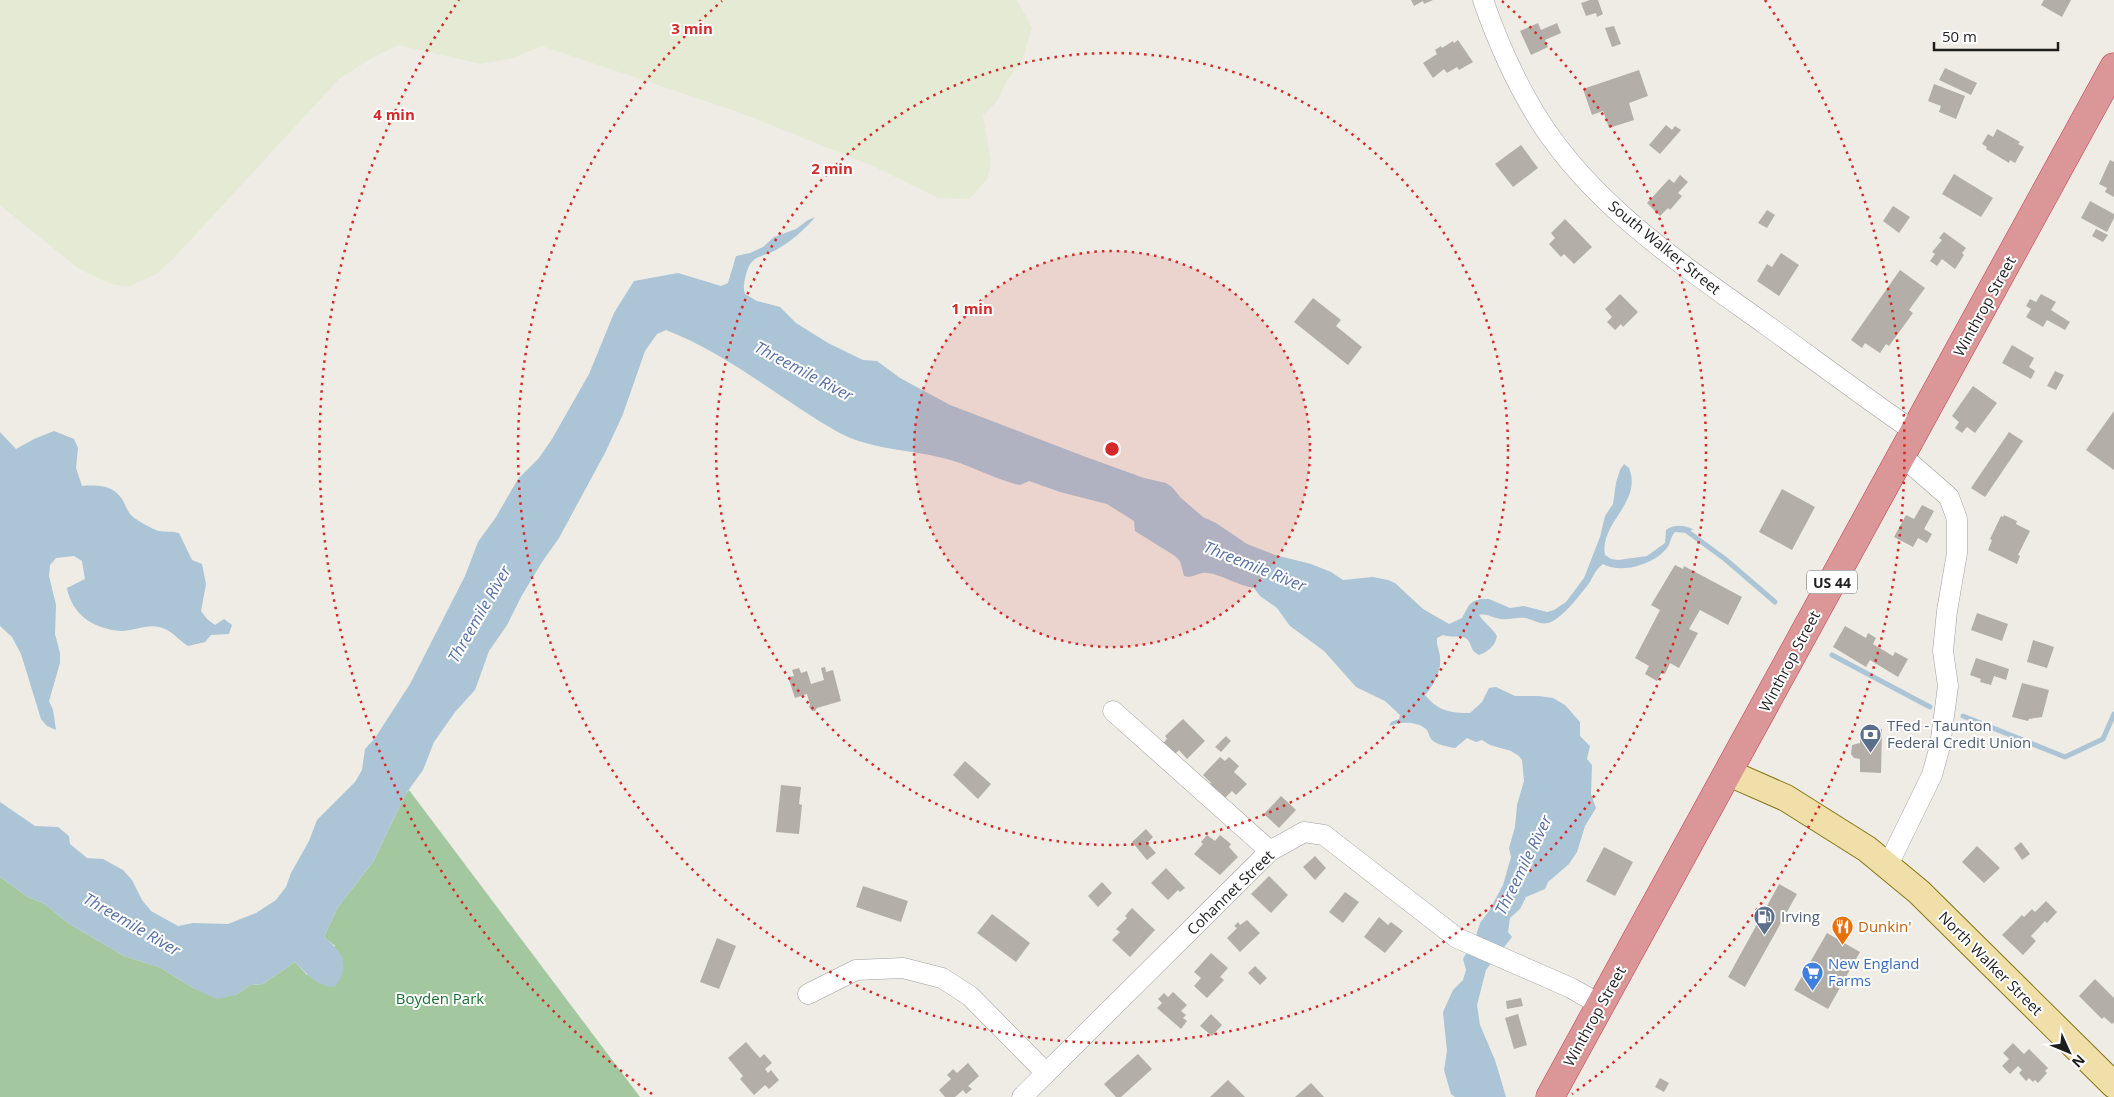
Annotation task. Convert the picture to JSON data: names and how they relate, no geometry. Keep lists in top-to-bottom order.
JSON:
{
  "streets": {
    "highway": ["Winthrop Street", "US 44"],
    "main road": ["North Walker Street"],
    "street": ["South Walker Street", "Cohannet Street"]
  },
  "crossings": [
    ["South Walker Street", "Winthrop Street"],
    ["Winthrop Street", "Cohannet Street"],
    ["Winthrop Street", "North Walker Street"]
  ],
  "water": ["Threemile River"],
  "parks": ["Boyden Park"],
  "places": {
    "bank": ["TFed - Taunton Federal Credit Union"],
    "fuel station": ["Irving"],
    "restaurant": ["Dunkin'"],
    "supermarket": ["New England Farms"]
  },
  "scale_bar": "50 m",
  "north": "bottom right",
  "rings": [
    "3 min",
    "4 min",
    "2 min",
    "1 min"
  ]
}
